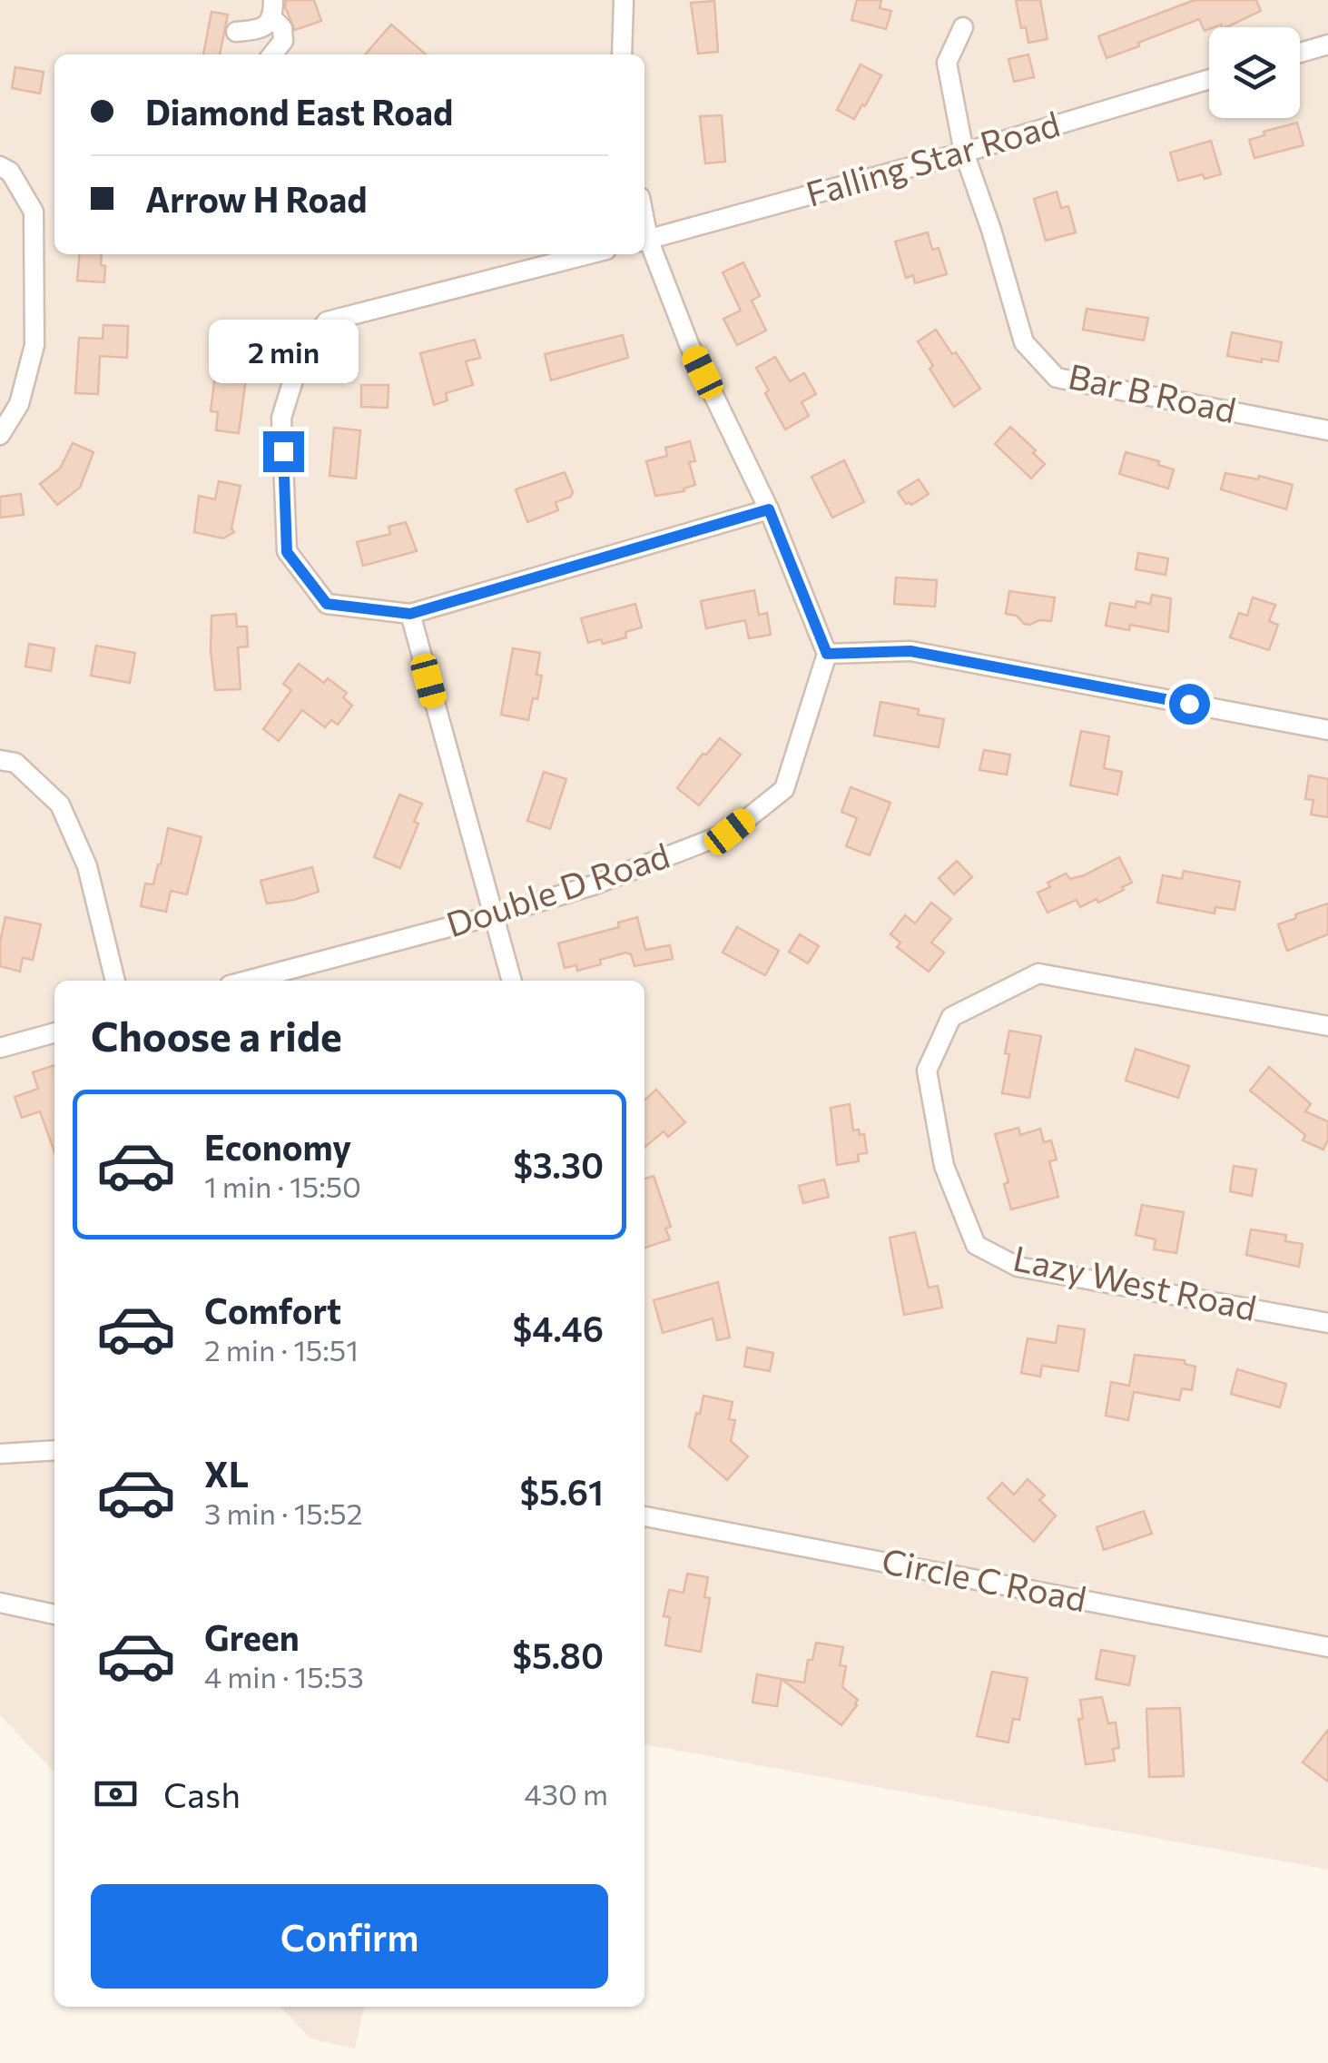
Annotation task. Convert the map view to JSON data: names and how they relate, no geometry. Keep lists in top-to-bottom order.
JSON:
{
  "streets": {
    "street": [
      "Falling Star Road",
      "Bar B Road",
      "Double D Road",
      "Lazy West Road",
      "Circle C Road"
    ]
  },
  "crossings": [
    ["Falling Star Road", "Bar B Road"]
  ],
  "page": {
    "banner": ["Diamond East Road", "Arrow H Road"],
    "bubble": "2 min",
    "heading": "Choose a ride",
    "list": [
      {
        "name": "Economy",
        "note": "1 min · 15:50",
        "value": "$3.30"
      },
      {
        "name": "Comfort",
        "note": "2 min · 15:51",
        "value": "$4.46"
      },
      {
        "name": "XL",
        "note": "3 min · 15:52",
        "value": "$5.61"
      },
      {
        "name": "Green",
        "note": "4 min · 15:53",
        "value": "$5.80"
      }
    ],
    "pay": ["Cash", "430 m"],
    "buttons": "Confirm"
  }
}
